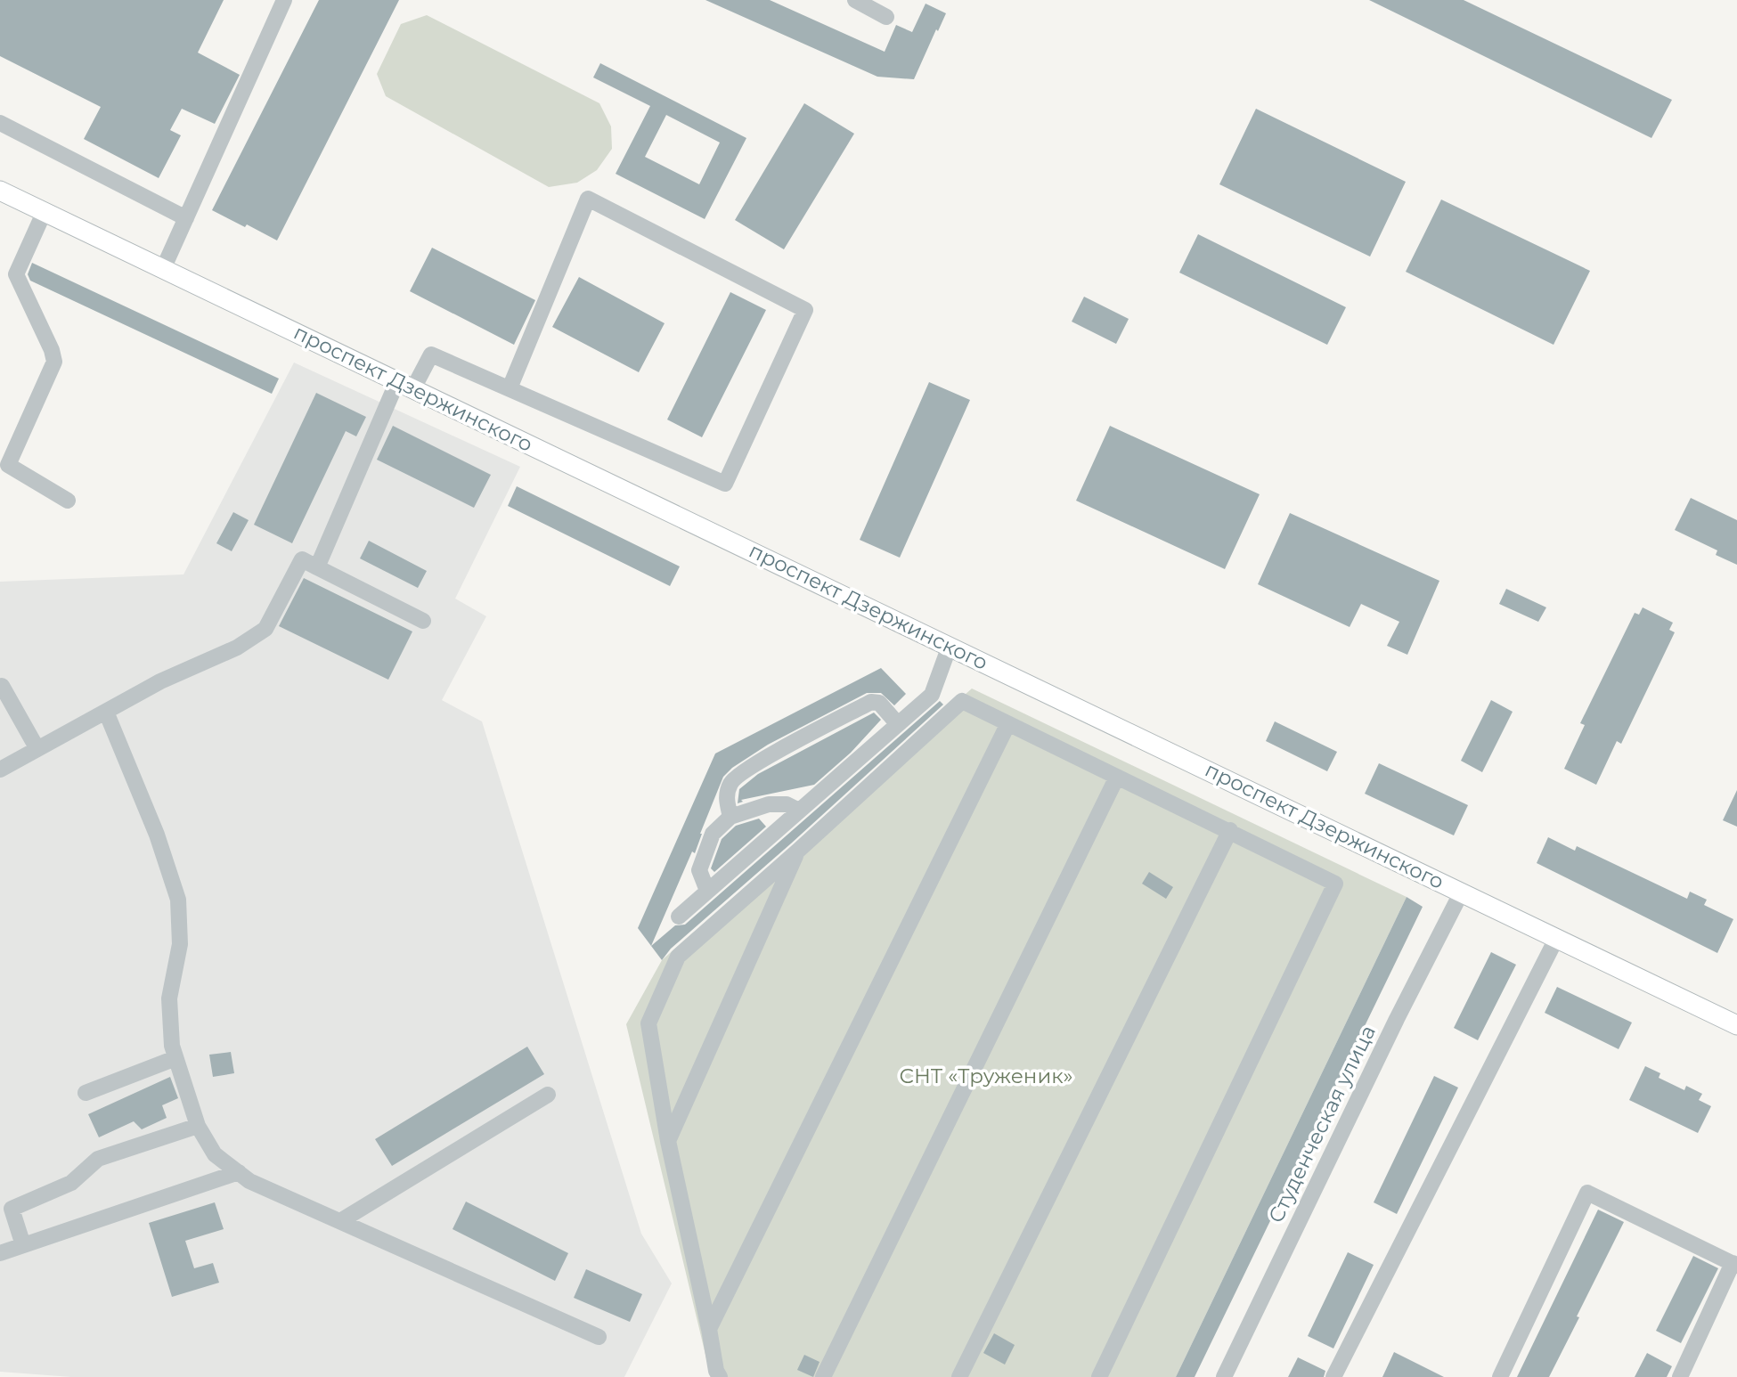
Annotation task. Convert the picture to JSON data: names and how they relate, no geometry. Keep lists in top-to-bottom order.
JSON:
{
  "streets": {
    "main road": ["проспект Дзержинского"],
    "street": ["Студенческая улица"]
  },
  "crossings": [
    ["проспект Дзержинского", "Студенческая улица"]
  ],
  "parks": ["СНТ «Труженик»"]
}
